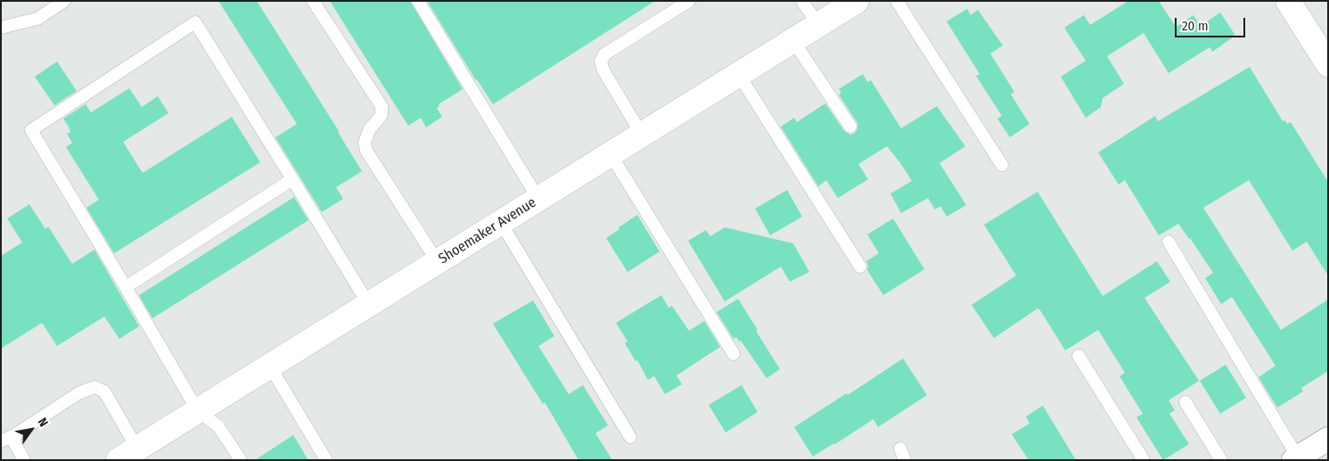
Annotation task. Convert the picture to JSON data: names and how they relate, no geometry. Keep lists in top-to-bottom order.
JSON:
{
  "streets": {
    "main road": ["Shoemaker Avenue"]
  },
  "scale_bar": "20 m",
  "north": "top right"
}
